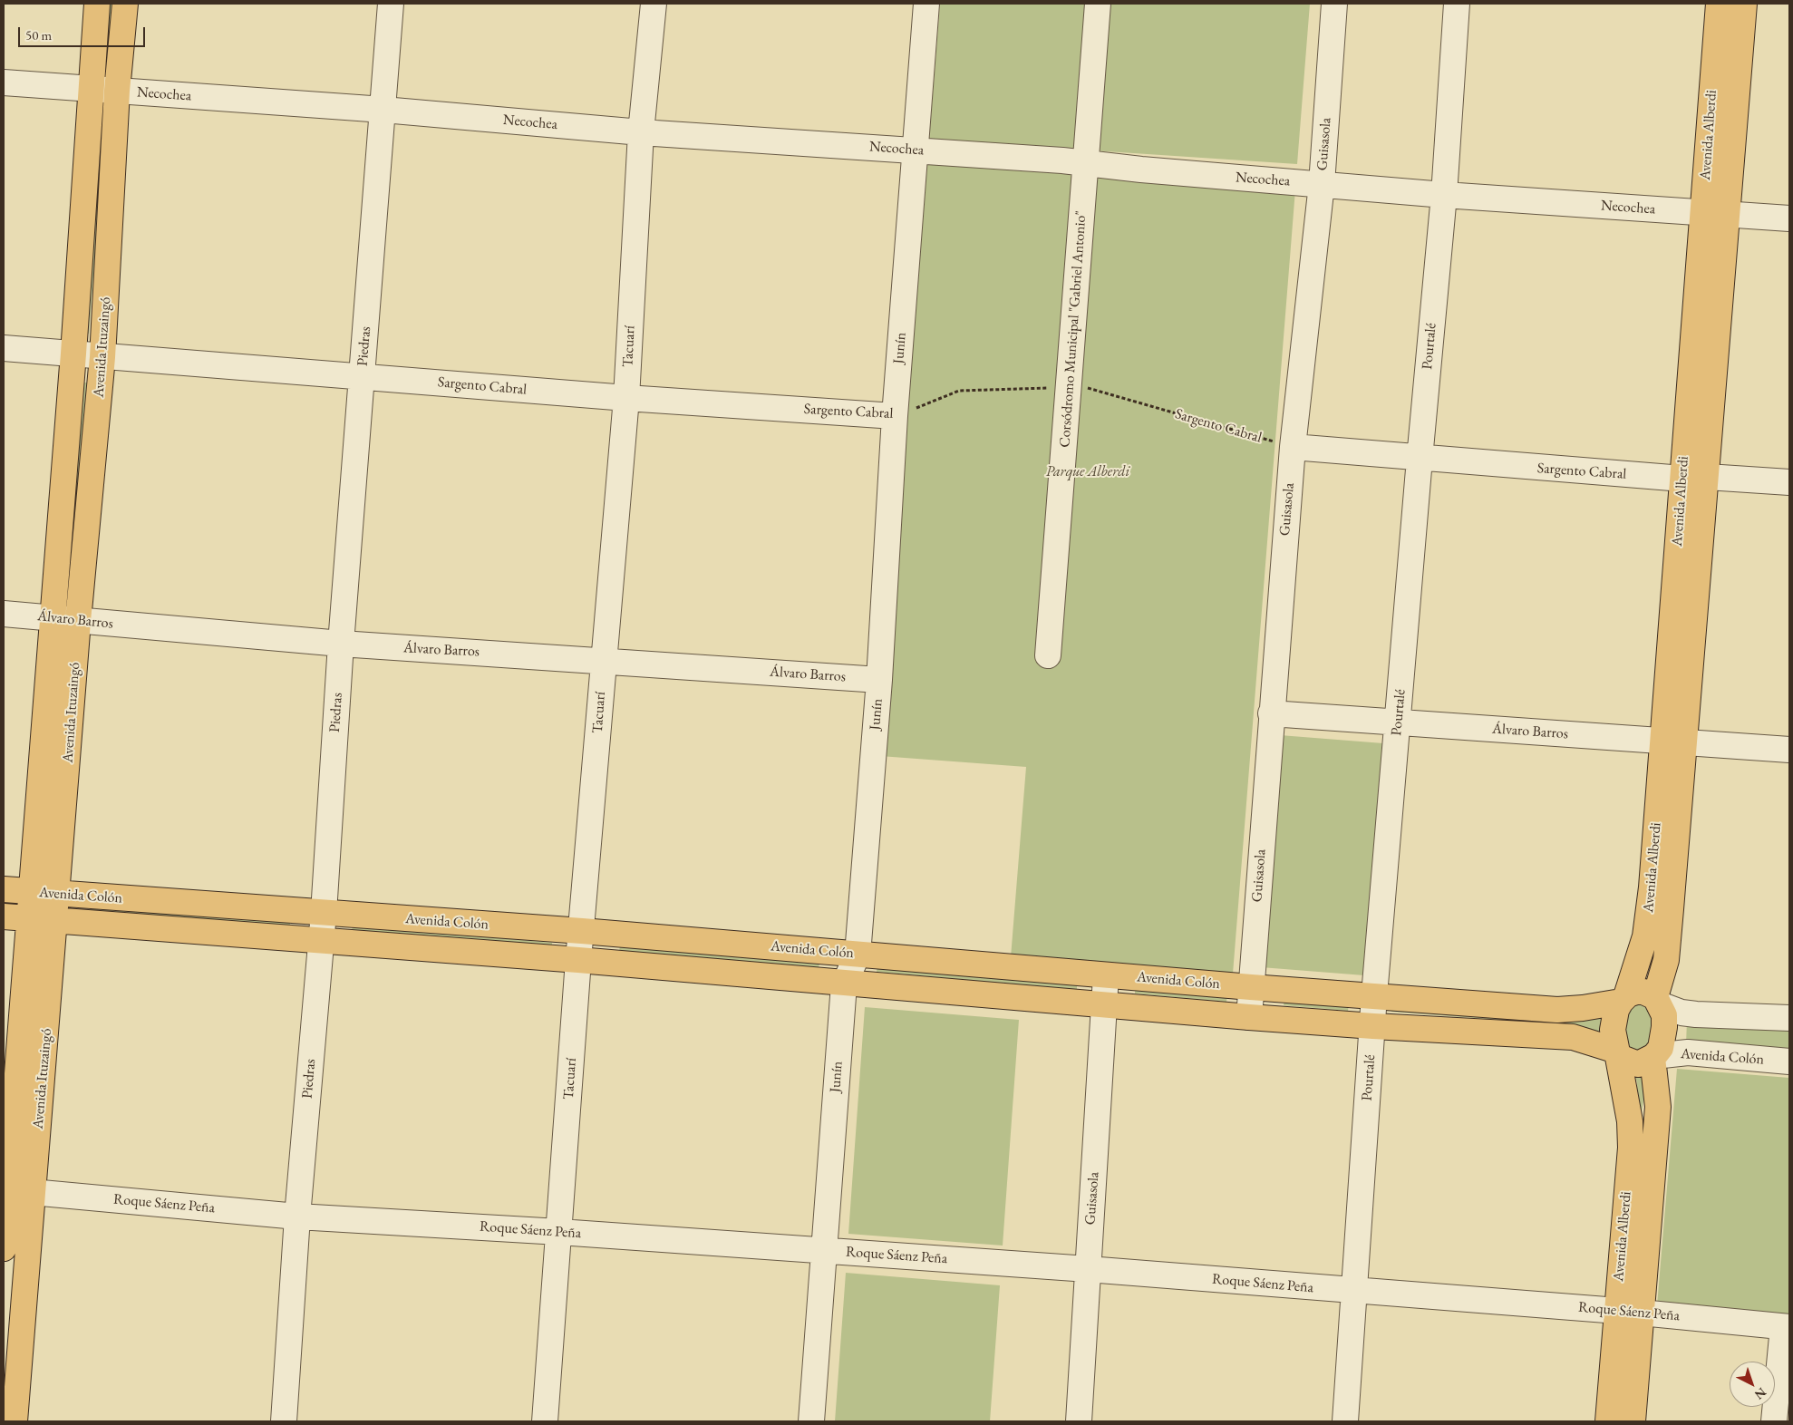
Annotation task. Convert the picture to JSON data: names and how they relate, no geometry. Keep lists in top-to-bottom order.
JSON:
{
  "streets": {
    "main road": ["Avenida Alberdi", "Avenida Ituzaingó", "Avenida Colón"],
    "street": [
      "Necochea",
      "Guisasola",
      "Corsódromo Municipal \"Gabriel Antonio\"",
      "Piedras",
      "Tacuarí",
      "Pourtalé",
      "Junín",
      "Sargento Cabral",
      "Álvaro Barros",
      "Roque Sáenz Peña"
    ]
  },
  "crossings": [
    ["Necochea", "Avenida Alberdi"],
    ["Necochea", "Guisasola"],
    ["Necochea", "Corsódromo Municipal \"Gabriel Antonio\""],
    ["Necochea", "Piedras"],
    ["Necochea", "Tacuarí"],
    ["Necochea", "Pourtalé"],
    ["Necochea", "Avenida Ituzaingó"],
    ["Necochea", "Junín"],
    ["Avenida Alberdi", "Sargento Cabral"],
    ["Avenida Alberdi", "Álvaro Barros"],
    ["Avenida Alberdi", "Avenida Colón"],
    ["Avenida Alberdi", "Roque Sáenz Peña"],
    ["Guisasola", "Sargento Cabral"],
    ["Guisasola", "Álvaro Barros"],
    ["Guisasola", "Avenida Colón"],
    ["Guisasola", "Roque Sáenz Peña"],
    ["Corsódromo Municipal \"Gabriel Antonio\"", "Sargento Cabral"],
    ["Piedras", "Sargento Cabral"],
    ["Piedras", "Álvaro Barros"],
    ["Piedras", "Avenida Colón"],
    ["Piedras", "Roque Sáenz Peña"],
    ["Tacuarí", "Sargento Cabral"],
    ["Tacuarí", "Álvaro Barros"],
    ["Tacuarí", "Avenida Colón"],
    ["Tacuarí", "Roque Sáenz Peña"],
    ["Pourtalé", "Sargento Cabral"],
    ["Pourtalé", "Álvaro Barros"],
    ["Pourtalé", "Avenida Colón"],
    ["Pourtalé", "Roque Sáenz Peña"],
    ["Avenida Ituzaingó", "Sargento Cabral"],
    ["Avenida Ituzaingó", "Álvaro Barros"],
    ["Avenida Ituzaingó", "Avenida Colón"],
    ["Avenida Ituzaingó", "Roque Sáenz Peña"],
    ["Junín", "Sargento Cabral"],
    ["Junín", "Álvaro Barros"],
    ["Junín", "Avenida Colón"],
    ["Junín", "Roque Sáenz Peña"]
  ],
  "parks": ["Parque Alberdi"],
  "scale_bar": "50 m",
  "north": "bottom right"
}
